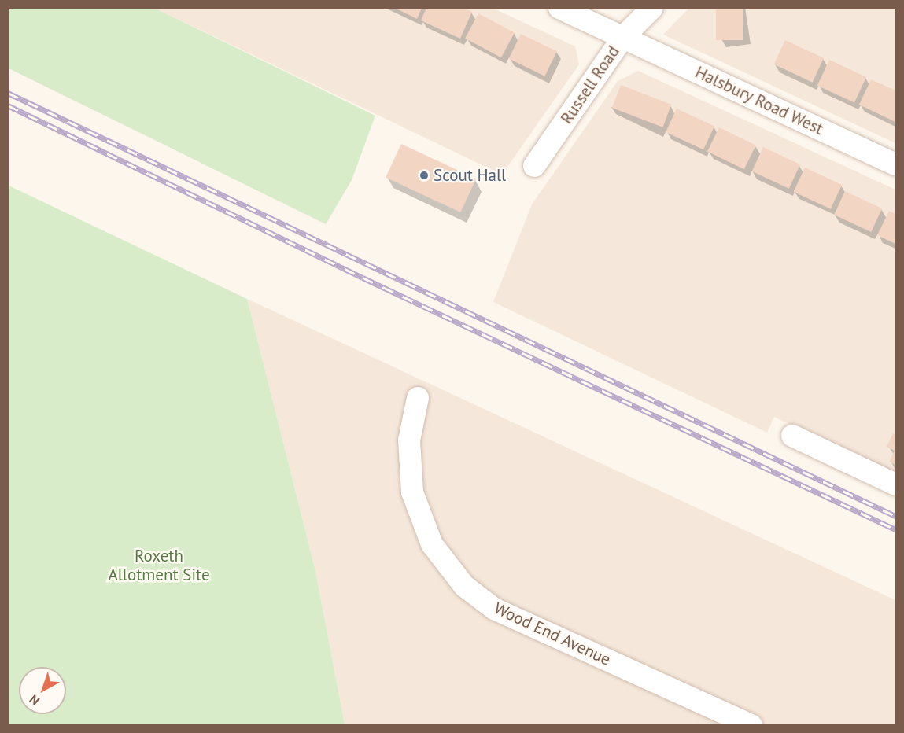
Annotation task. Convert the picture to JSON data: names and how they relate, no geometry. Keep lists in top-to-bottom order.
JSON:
{
  "streets": {
    "street": ["Russell Road", "Halsbury Road West", "Wood End Avenue"]
  },
  "crossings": [
    ["Russell Road", "Halsbury Road West"]
  ],
  "parks": ["Roxeth Allotment Site"],
  "places": ["Scout Hall"],
  "north": "bottom left"
}
